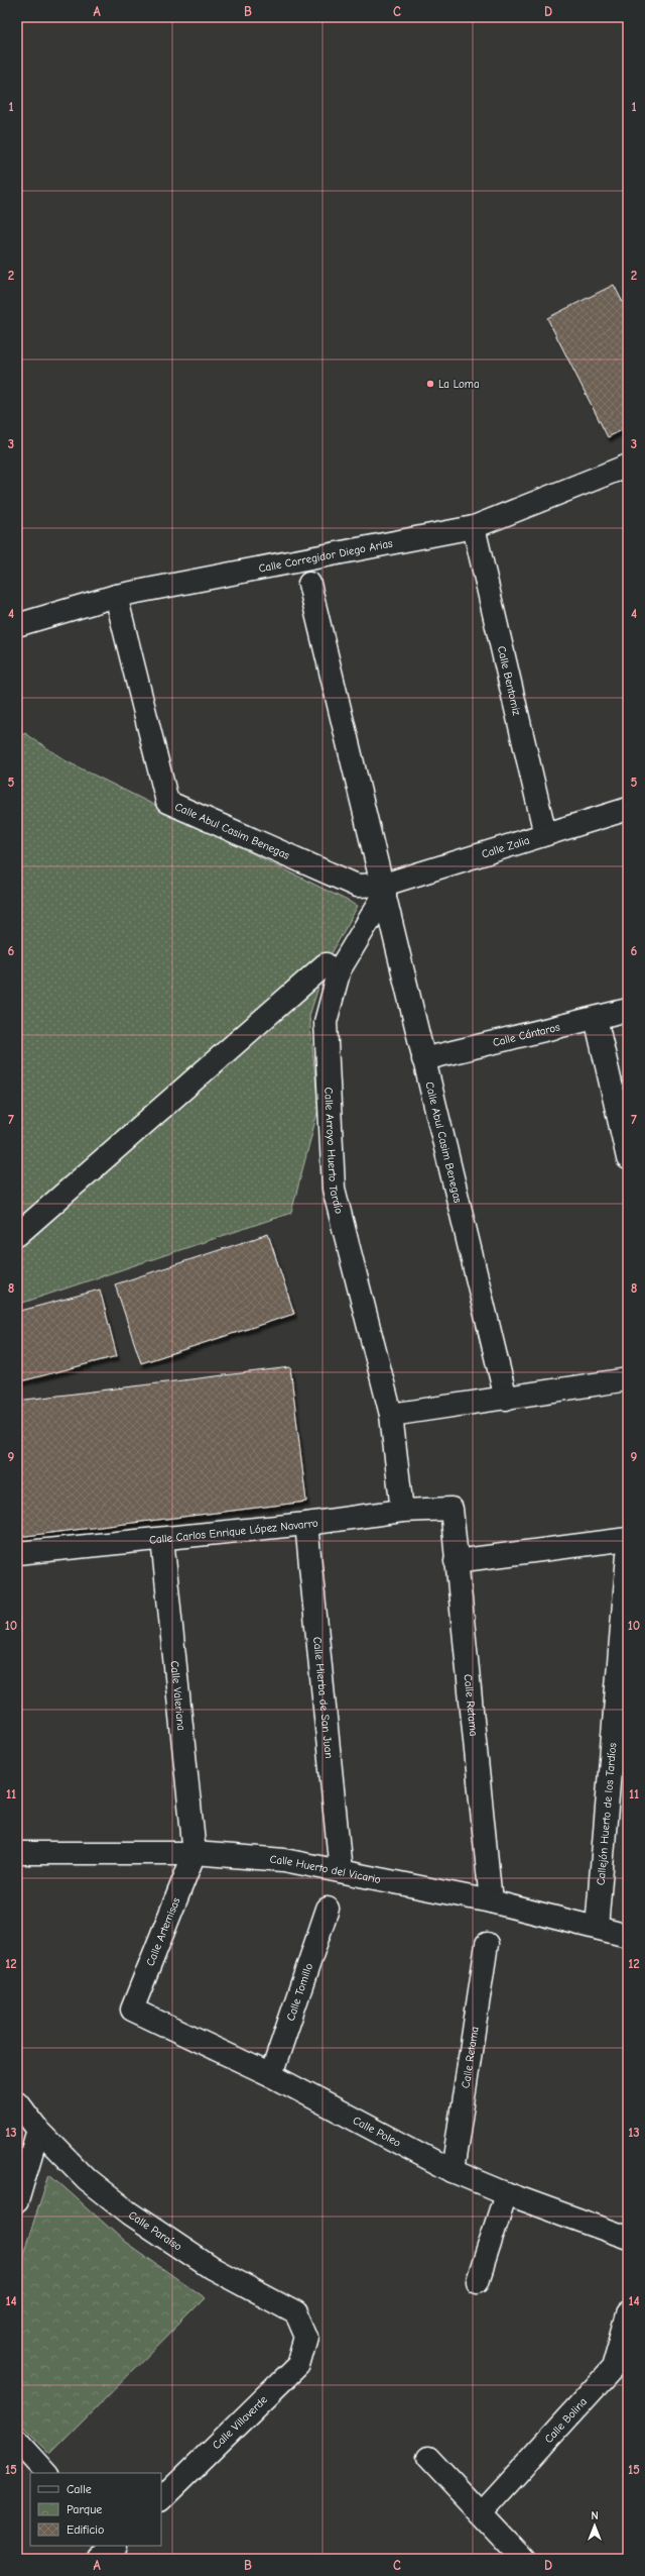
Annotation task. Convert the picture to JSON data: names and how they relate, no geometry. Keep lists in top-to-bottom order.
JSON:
{
  "streets": {
    "street": [
      "Calle Corregidor Diego Arias",
      "Calle Bentomiz",
      "Calle Abul Casim Benegas",
      "Calle Zalia",
      "Calle Cántaros",
      "Calle Arroyo Huerto Tardío",
      "Calle Carlos Enrique López Navarro",
      "Calle Valeriana",
      "Calle Hierba de San Juan",
      "Calle Retama",
      "Callejón Huerto de los Tardíos",
      "Calle Huerto del Vicario",
      "Calle Artemisas",
      "Calle Tomillo",
      "Calle Poleo",
      "Calle Paraíso",
      "Calle Bolina",
      "Calle Villaverde"
    ]
  },
  "crossings": [
    ["Calle Corregidor Diego Arias", "Calle Bentomiz"],
    ["Calle Corregidor Diego Arias", "Calle Abul Casim Benegas"],
    ["Calle Bentomiz", "Calle Zalia"],
    ["Calle Abul Casim Benegas", "Calle Zalia"],
    ["Calle Abul Casim Benegas", "Calle Cántaros"],
    ["Calle Abul Casim Benegas", "Calle Arroyo Huerto Tardío"],
    ["Calle Zalia", "Calle Arroyo Huerto Tardío"],
    ["Calle Arroyo Huerto Tardío", "Calle Carlos Enrique López Navarro"],
    ["Calle Carlos Enrique López Navarro", "Calle Valeriana"],
    ["Calle Carlos Enrique López Navarro", "Calle Hierba de San Juan"],
    ["Calle Carlos Enrique López Navarro", "Calle Retama"],
    ["Calle Valeriana", "Calle Huerto del Vicario"],
    ["Calle Valeriana", "Calle Artemisas"],
    ["Calle Hierba de San Juan", "Calle Huerto del Vicario"],
    ["Calle Retama", "Calle Huerto del Vicario"],
    ["Calle Retama", "Calle Poleo"],
    ["Callejón Huerto de los Tardíos", "Calle Huerto del Vicario"],
    ["Calle Huerto del Vicario", "Calle Artemisas"],
    ["Calle Artemisas", "Calle Poleo"],
    ["Calle Tomillo", "Calle Poleo"],
    ["Calle Paraíso", "Calle Villaverde"]
  ],
  "places": ["La Loma"],
  "legend": ["Calle", "Parque", "Edificio"],
  "north": "top",
  "grid": {
    "columns": [
      "A",
      "B",
      "C",
      "D"
    ],
    "rows": [
      "1",
      "2",
      "3",
      "4",
      "5",
      "6",
      "7",
      "8",
      "9",
      "10",
      "11",
      "12",
      "13",
      "14",
      "15"
    ]
  }
}
